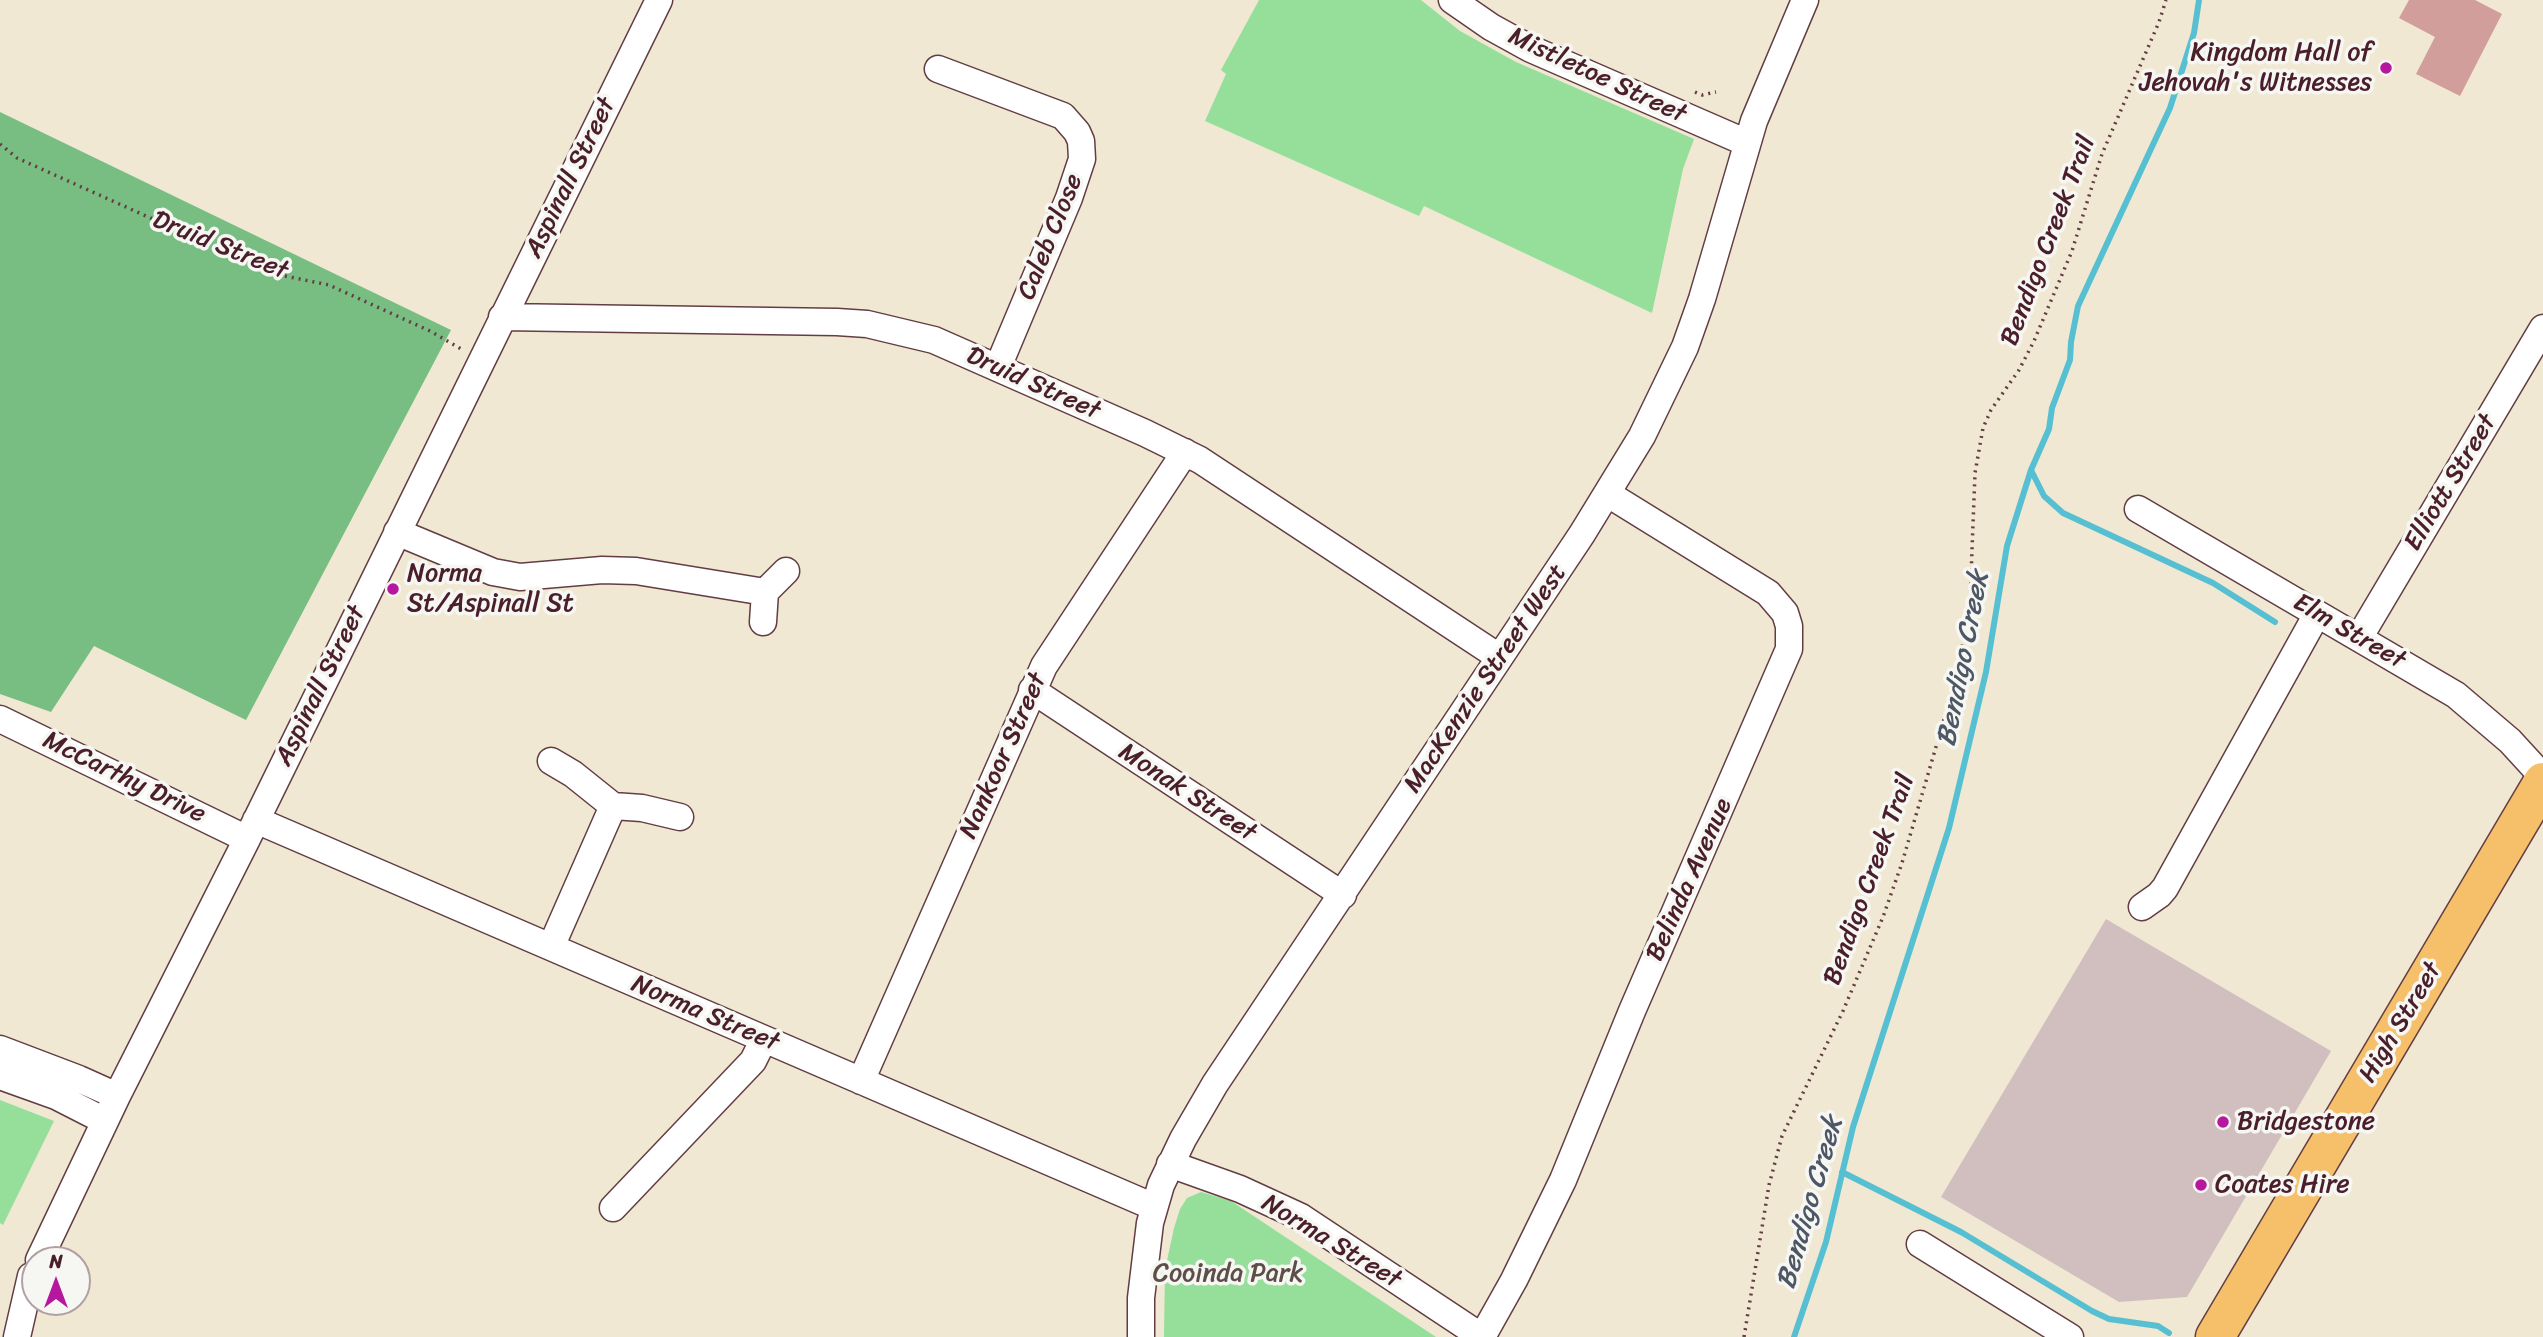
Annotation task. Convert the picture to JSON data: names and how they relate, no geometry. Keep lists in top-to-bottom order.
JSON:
{
  "streets": {
    "highway": ["High Street"],
    "street": [
      "Mistletoe Street",
      "Aspinall Street",
      "Caleb Close",
      "Druid Street",
      "Elliott Street",
      "Elm Street",
      "MacKenzie Street West",
      "Nankoor Street",
      "McCarthy Drive",
      "Monak Street",
      "Belinda Avenue",
      "Norma Street"
    ],
    "path": ["Bendigo Creek Trail"]
  },
  "crossings": [
    ["Mistletoe Street", "MacKenzie Street West"],
    ["Aspinall Street", "Druid Street"],
    ["Aspinall Street", "McCarthy Drive"],
    ["Aspinall Street", "Norma Street"],
    ["Caleb Close", "Druid Street"],
    ["Druid Street", "MacKenzie Street West"],
    ["Druid Street", "Nankoor Street"],
    ["Elliott Street", "Elm Street"],
    ["Elm Street", "High Street"],
    ["MacKenzie Street West", "Monak Street"],
    ["MacKenzie Street West", "Belinda Avenue"],
    ["MacKenzie Street West", "Norma Street"],
    ["Nankoor Street", "Monak Street"],
    ["Nankoor Street", "Norma Street"],
    ["McCarthy Drive", "Norma Street"],
    ["Belinda Avenue", "Norma Street"]
  ],
  "water": ["Bendigo Creek"],
  "parks": ["Cooinda Park"],
  "places": [
    "Kingdom Hall of Jehovah's Witnesses",
    "Norma St/Aspinall St",
    "Bridgestone",
    "Coates Hire"
  ],
  "north": "top"
}
